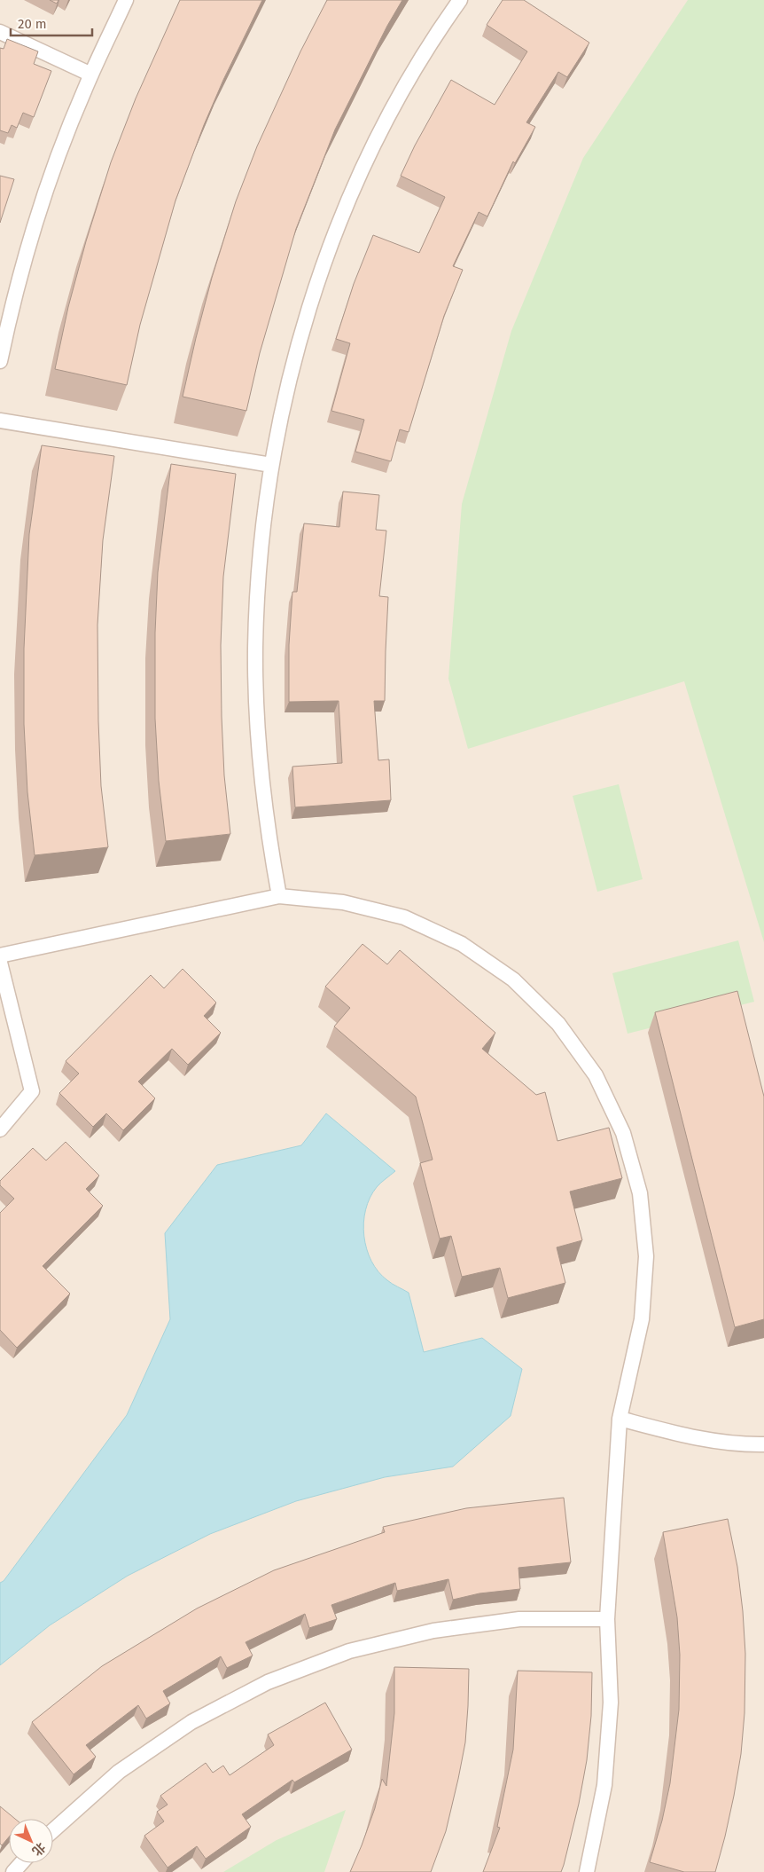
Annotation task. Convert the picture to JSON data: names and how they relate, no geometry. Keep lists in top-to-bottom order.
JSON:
{
  "scale_bar": "20 m",
  "north": "bottom right"
}
